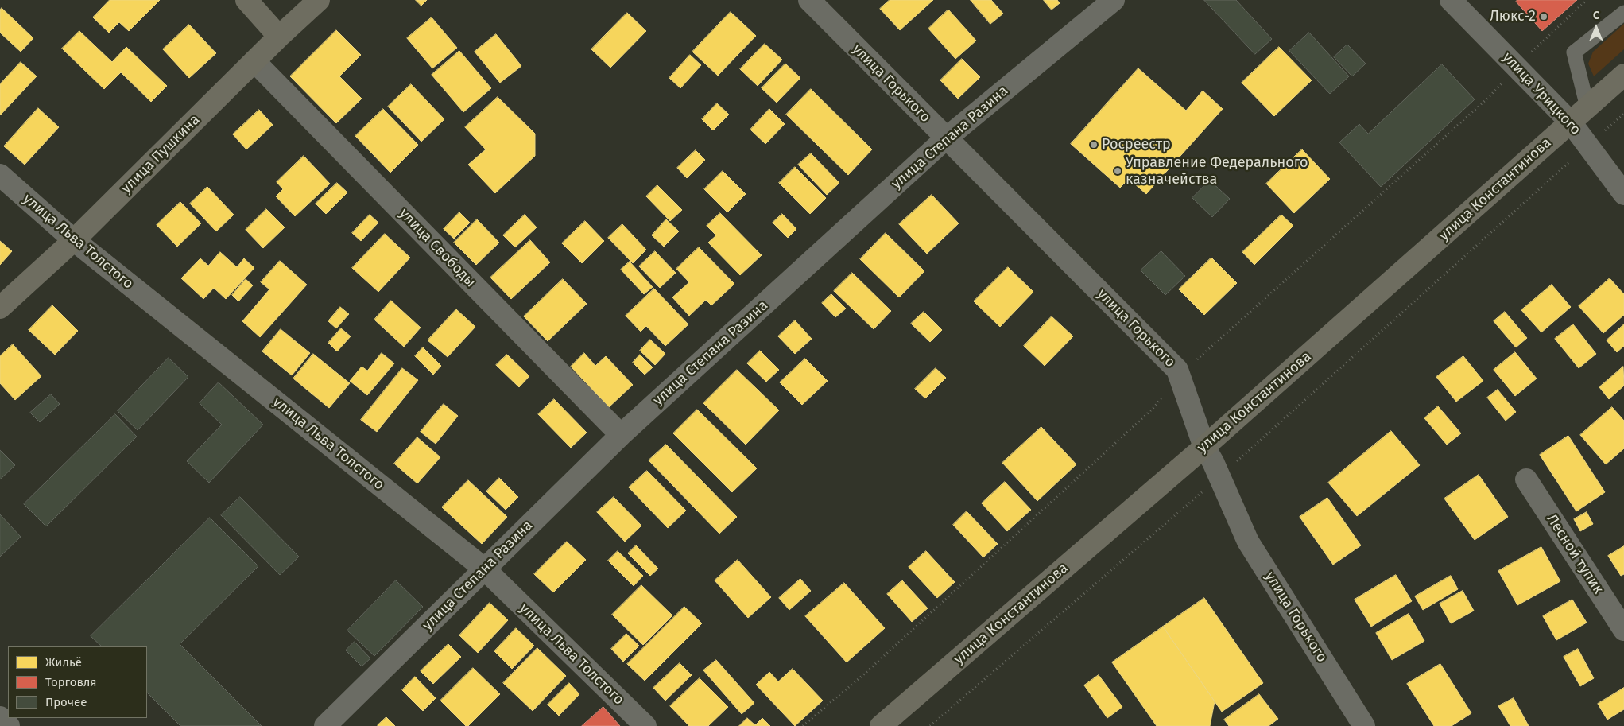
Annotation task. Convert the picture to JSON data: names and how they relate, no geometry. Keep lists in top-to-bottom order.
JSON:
{
  "streets": {
    "street": [
      "улица Горького",
      "улица Урицкого",
      "улица Степана Разина",
      "улица Пушкина",
      "улица Константинова",
      "улица Льва Толстого",
      "улица Свободы",
      "Лесной тупик"
    ]
  },
  "crossings": [
    ["улица Горького", "улица Степана Разина"],
    ["улица Горького", "улица Константинова"],
    ["улица Урицкого", "улица Константинова"],
    ["улица Степана Разина", "улица Льва Толстого"],
    ["улица Степана Разина", "улица Свободы"],
    ["улица Пушкина", "улица Льва Толстого"],
    ["улица Пушкина", "улица Свободы"]
  ],
  "places": ["Люкс-2", "Росреестр", "Управление Федерального казначейства"],
  "legend": ["Жильё", "Торговля", "Прочее"],
  "north": "top"
}
